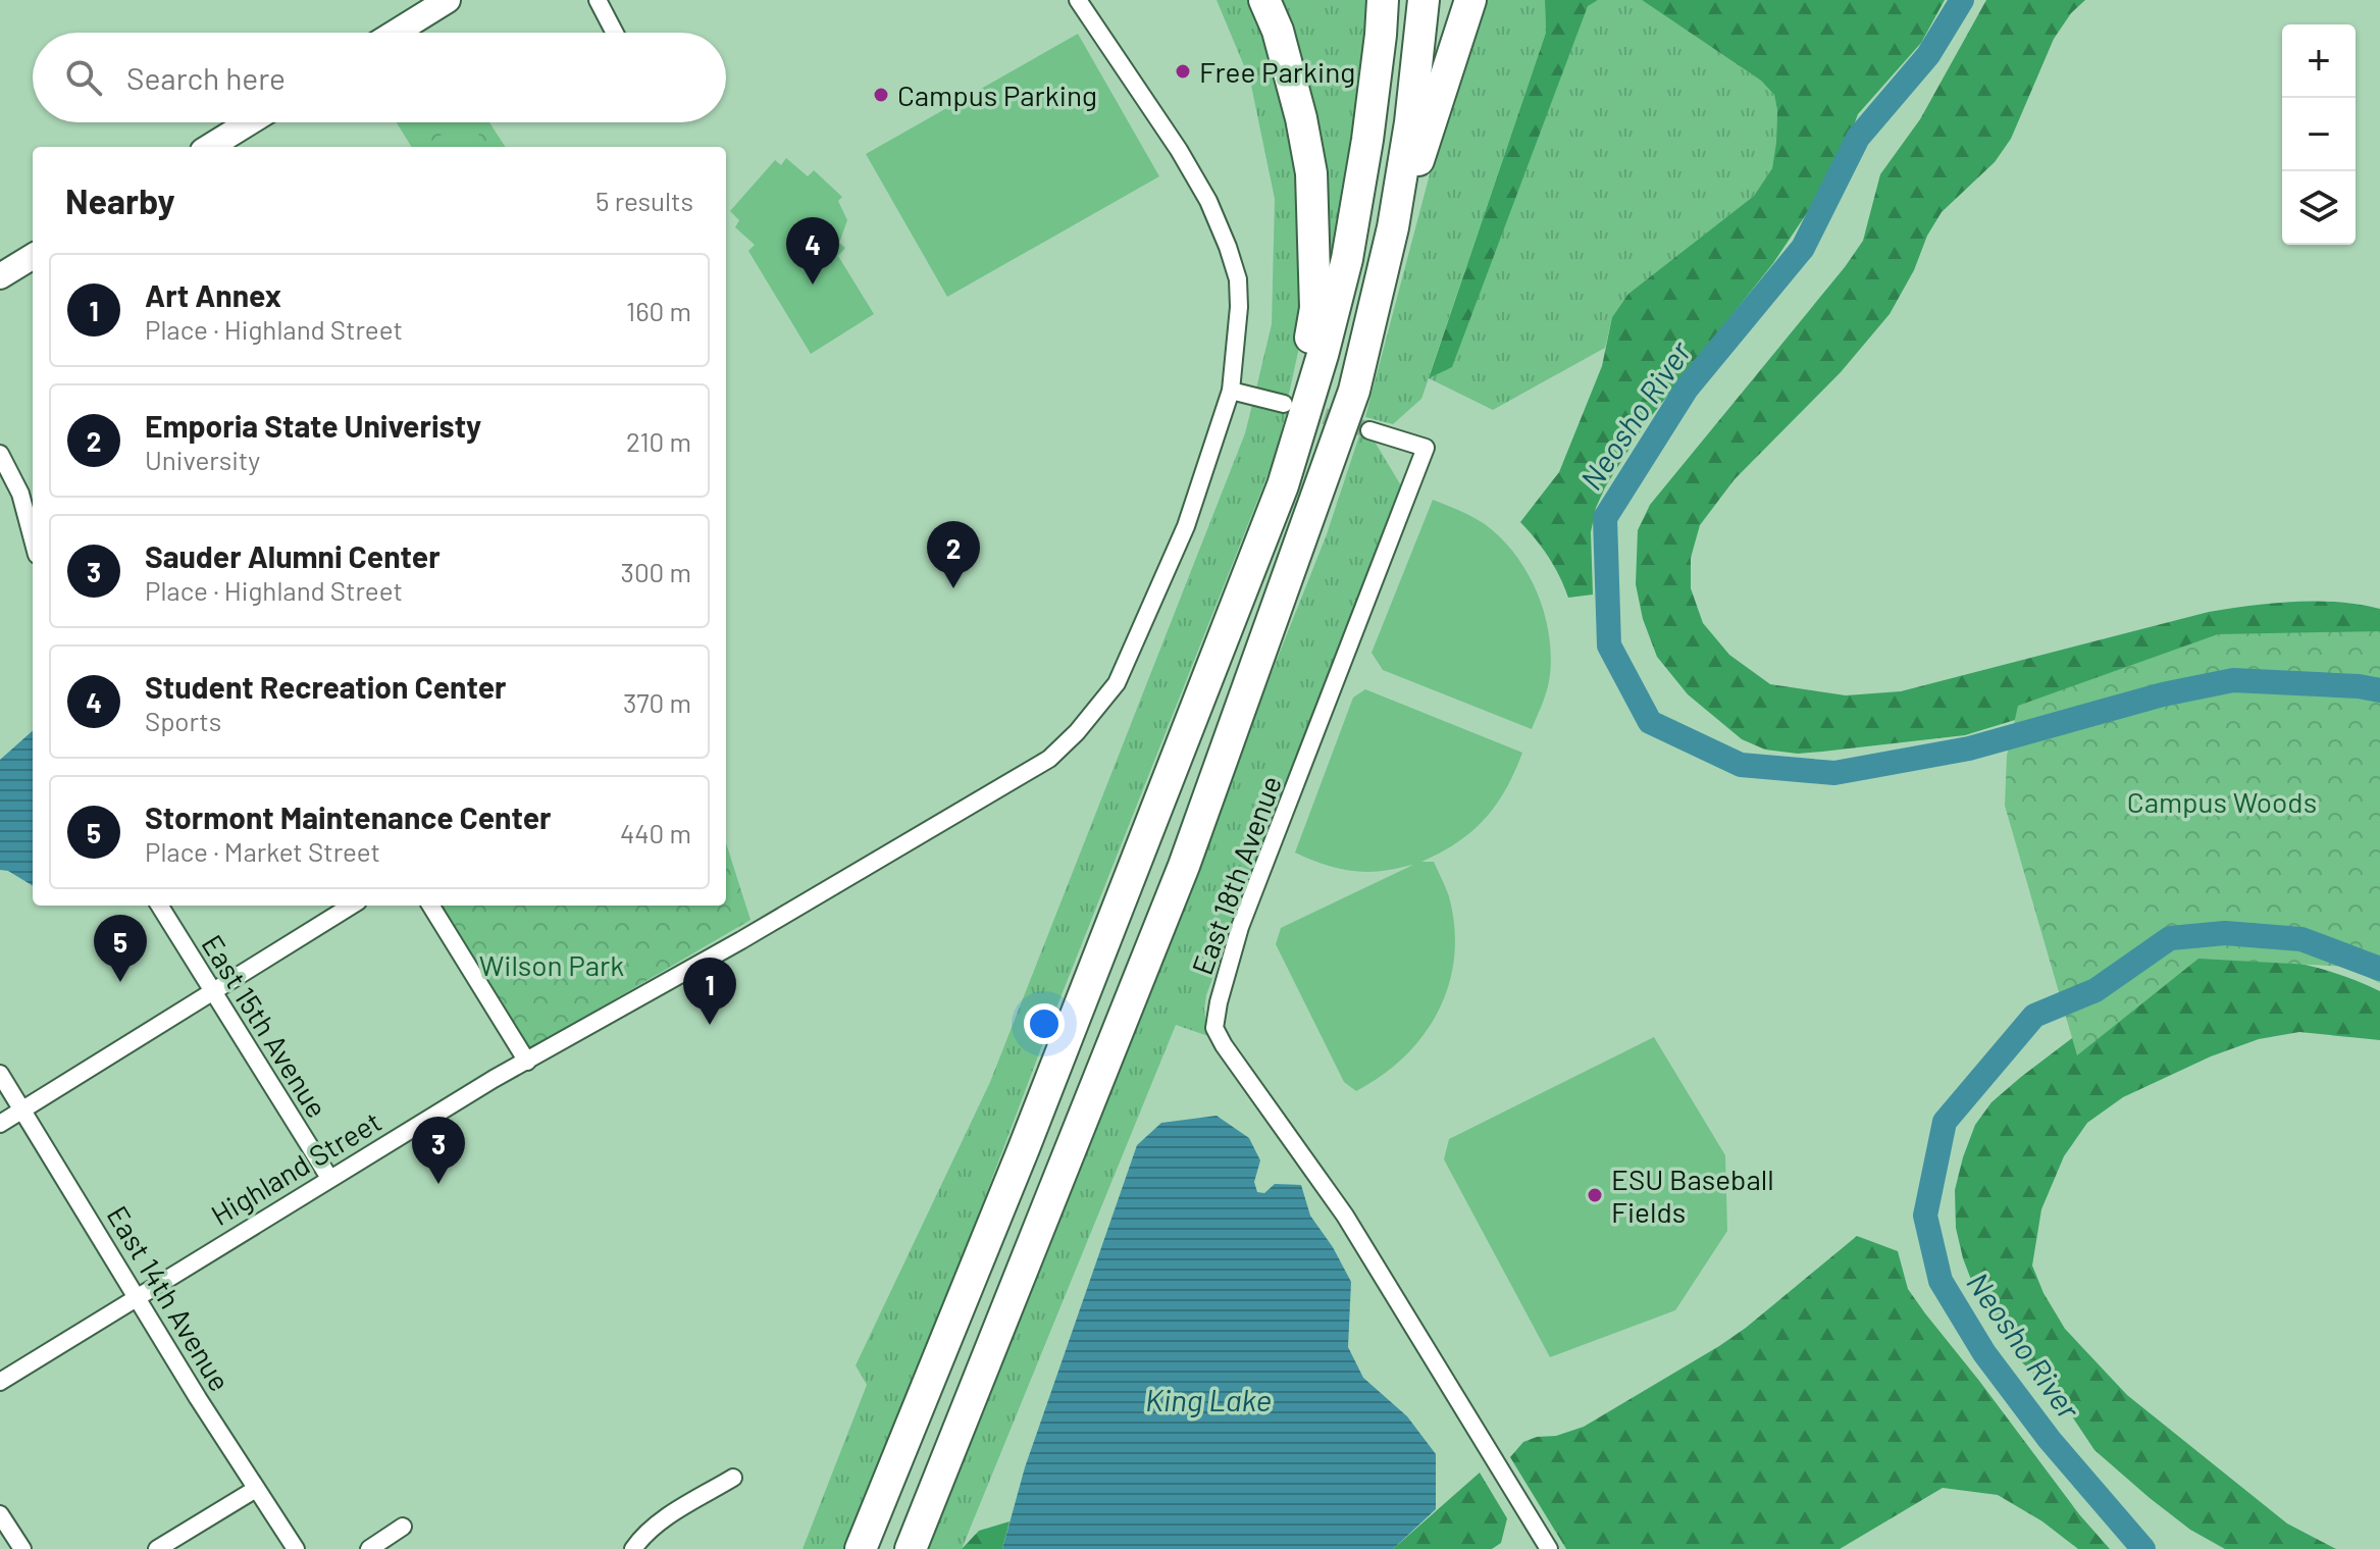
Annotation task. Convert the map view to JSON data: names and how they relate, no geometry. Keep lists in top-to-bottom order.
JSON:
{
  "streets": {
    "street": [
      "East 18th Avenue",
      "East 15th Avenue",
      "Highland Street",
      "East 14th Avenue"
    ]
  },
  "crossings": [
    ["East 15th Avenue", "Highland Street"],
    ["Highland Street", "East 14th Avenue"]
  ],
  "water": ["Neosho River", "King Lake"],
  "parks": ["Campus Woods", "Wilson Park"],
  "places": ["Free Parking", "Campus Parking", "ESU Baseball Fields"],
  "page": {
    "map_buttons": ["+", "−"],
    "search": "Search here",
    "heading": ["Nearby", "5 results"],
    "pins": [
      "4",
      "2",
      "5",
      "1",
      "3"
    ],
    "list": [
      {
        "mark": "1",
        "name": "Art Annex",
        "note": "Place · Highland Street",
        "value": "160 m"
      },
      {
        "mark": "2",
        "name": "Emporia State Univeristy",
        "note": "University",
        "value": "210 m"
      },
      {
        "mark": "3",
        "name": "Sauder Alumni Center",
        "note": "Place · Highland Street",
        "value": "300 m"
      },
      {
        "mark": "4",
        "name": "Student Recreation Center",
        "note": "Sports",
        "value": "370 m"
      },
      {
        "mark": "5",
        "name": "Stormont Maintenance Center",
        "note": "Place · Market Street",
        "value": "440 m"
      }
    ]
  }
}
